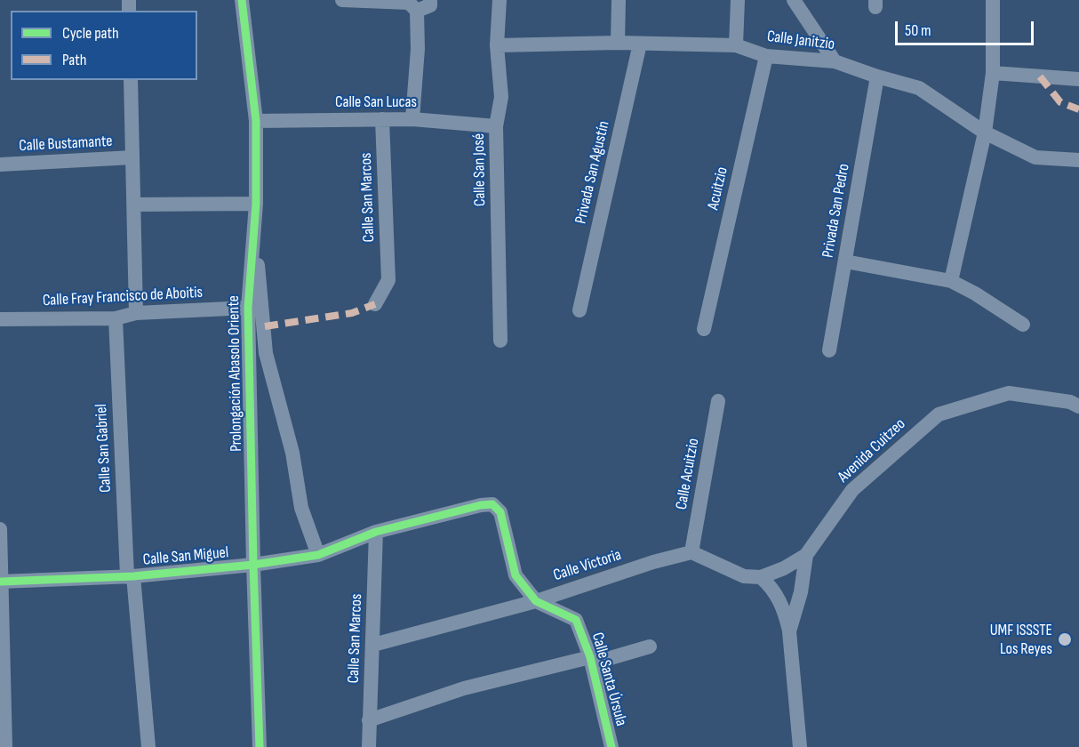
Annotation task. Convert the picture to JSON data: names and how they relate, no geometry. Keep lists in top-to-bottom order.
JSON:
{
  "streets": {
    "street": [
      "Calle Janitzio",
      "Calle San Lucas",
      "Calle Bustamante",
      "Calle San José",
      "Privada San Agustín",
      "Acuitzio",
      "Calle San Marcos",
      "Privada San Pedro",
      "Calle Fray Francisco de Aboitis",
      "Prolongación Abasolo Oriente",
      "Calle San Gabriel",
      "Avenida Cuitzeo",
      "Calle Acuitzio",
      "Calle San Miguel",
      "Calle Victoria",
      "Calle Santa Úrsula"
    ]
  },
  "crossings": [
    ["Calle Janitzio", "Calle San José"],
    ["Calle Janitzio", "Privada San Agustín"],
    ["Calle Janitzio", "Acuitzio"],
    ["Calle Janitzio", "Privada San Pedro"],
    ["Calle San Lucas", "Calle San José"],
    ["Calle San Lucas", "Calle San Marcos"],
    ["Calle San Lucas", "Prolongación Abasolo Oriente"],
    ["Calle San Marcos", "Calle San Miguel"],
    ["Calle San Marcos", "Calle Victoria"],
    ["Calle Fray Francisco de Aboitis", "Prolongación Abasolo Oriente"],
    ["Calle Fray Francisco de Aboitis", "Calle San Gabriel"],
    ["Prolongación Abasolo Oriente", "Calle San Miguel"],
    ["Calle San Gabriel", "Calle San Miguel"],
    ["Calle Acuitzio", "Calle Victoria"],
    ["Calle San Miguel", "Calle Victoria"],
    ["Calle San Miguel", "Calle Santa Úrsula"],
    ["Calle Victoria", "Calle Santa Úrsula"]
  ],
  "places": ["UMF ISSSTE Los Reyes"],
  "legend": ["Cycle path", "Path"],
  "scale_bar": "50 m"
}
